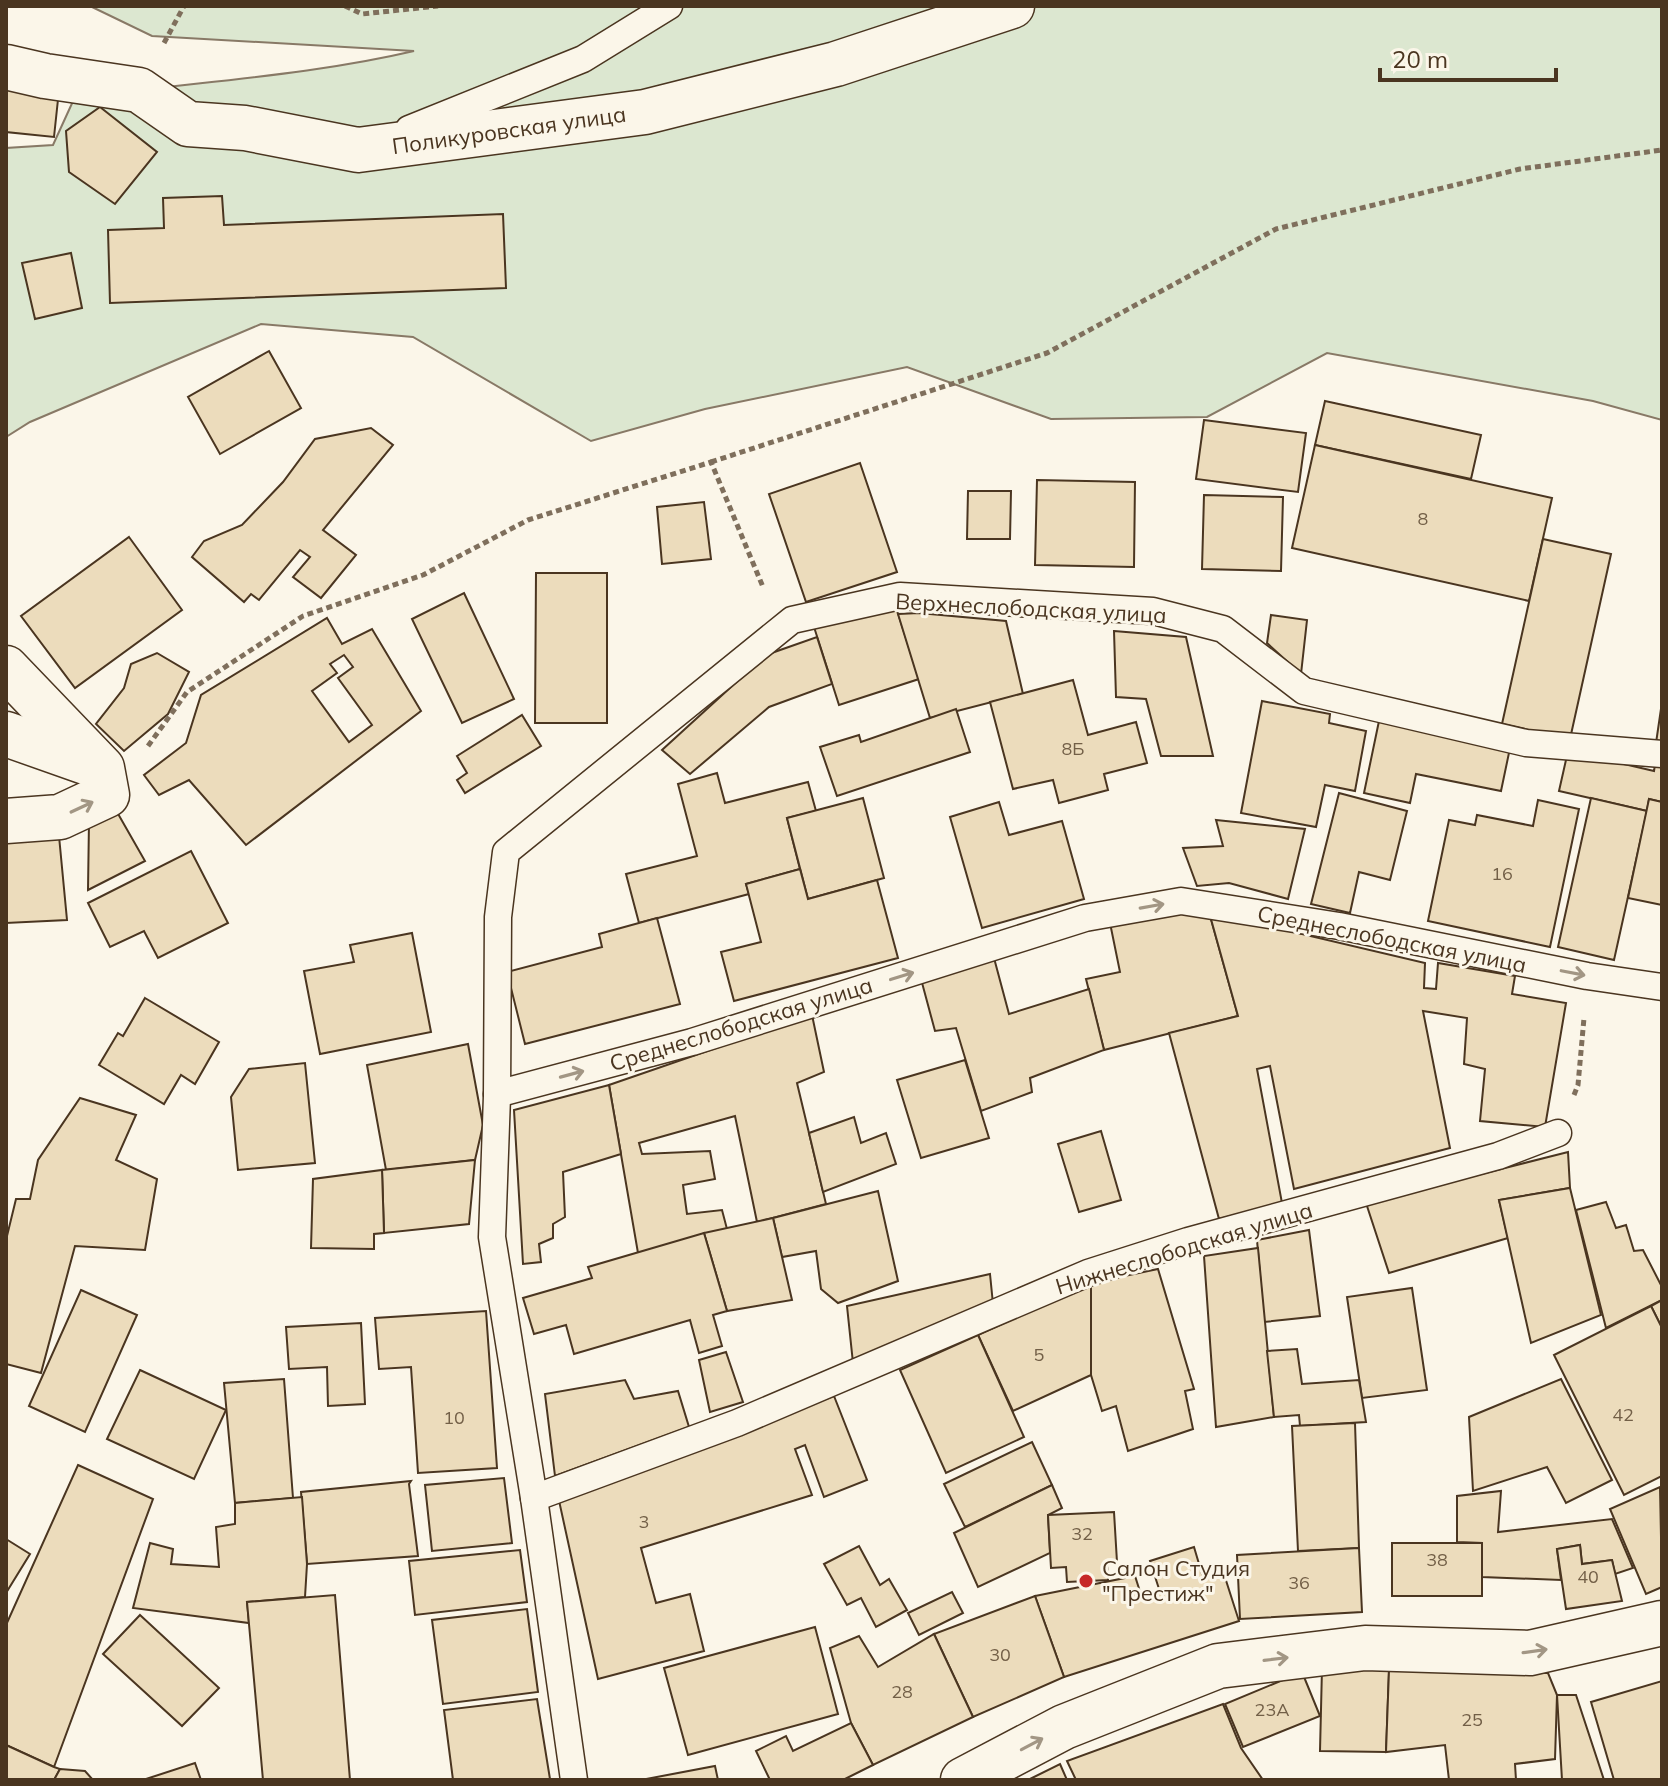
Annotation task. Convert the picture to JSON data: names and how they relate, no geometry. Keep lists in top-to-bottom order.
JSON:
{
  "streets": {
    "street": ["Поликуровская улица"],
    "lane": ["Верхнеслободская улица", "Среднеслободская улица", "Нижнеслободская улица"]
  },
  "crossings": [
    ["Верхнеслободская улица", "Среднеслободская улица"]
  ],
  "one_way": ["Среднеслободская улица"],
  "places": ["Салон Студия \"Престиж\""],
  "house_numbers": [
    "8",
    "8Б",
    "16",
    "5",
    "42",
    "10",
    "3",
    "32",
    "38",
    "40",
    "36",
    "30",
    "28",
    "23А",
    "25"
  ],
  "scale_bar": "20 m"
}
